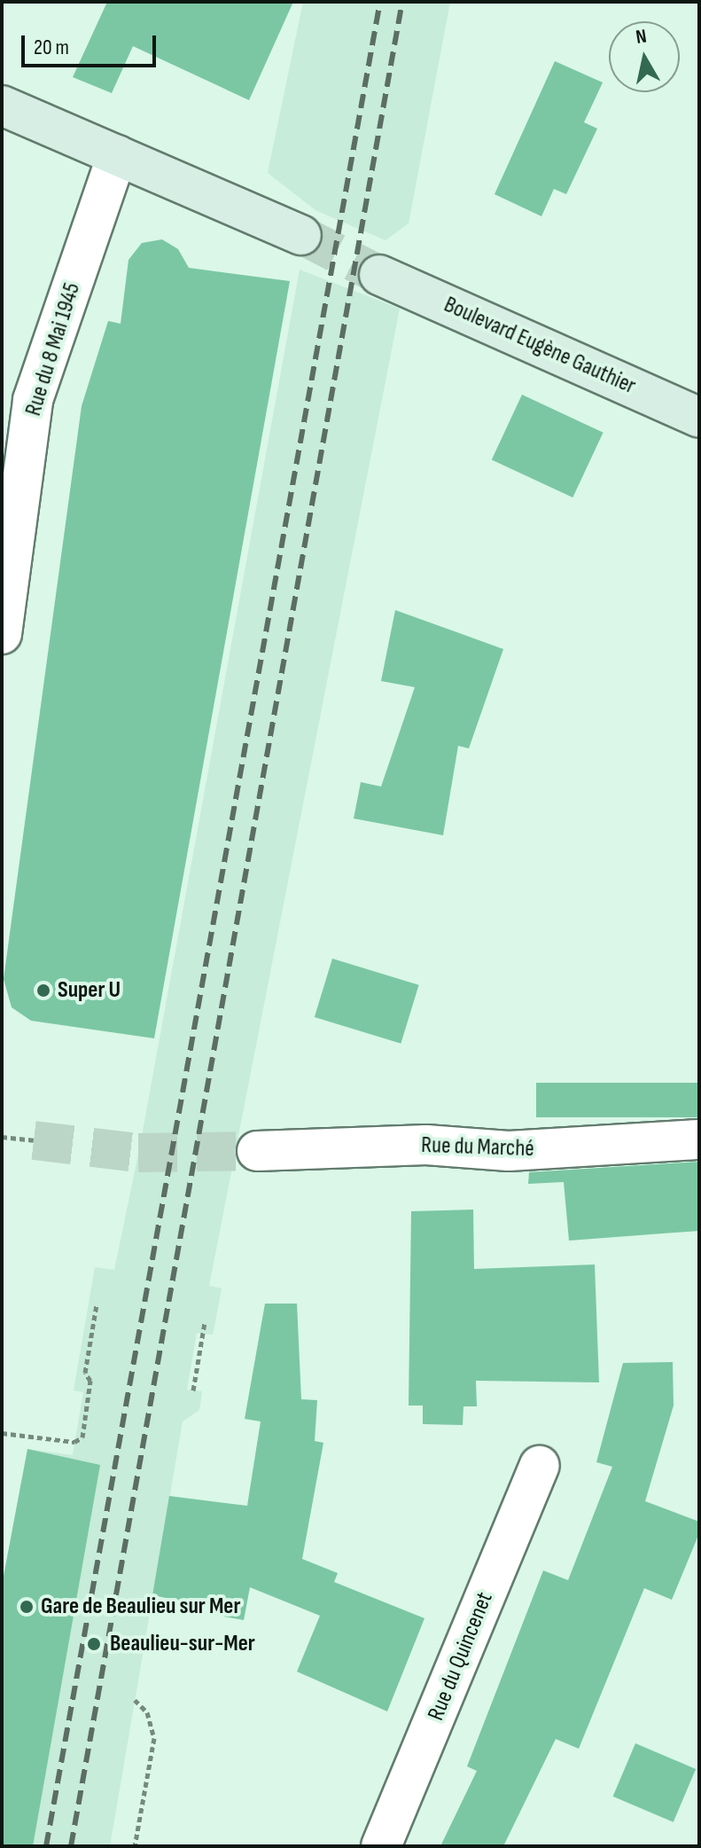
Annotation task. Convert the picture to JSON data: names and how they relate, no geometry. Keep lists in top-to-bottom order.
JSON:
{
  "streets": {
    "street": [
      "Boulevard Eugène Gauthier",
      "Rue du 8 Mai 1945",
      "Rue du Marché",
      "Rue du Quincenet"
    ]
  },
  "places": ["Super U", "Gare de Beaulieu sur Mer", "Beaulieu-sur-Mer"],
  "scale_bar": "20 m",
  "north": "top"
}
